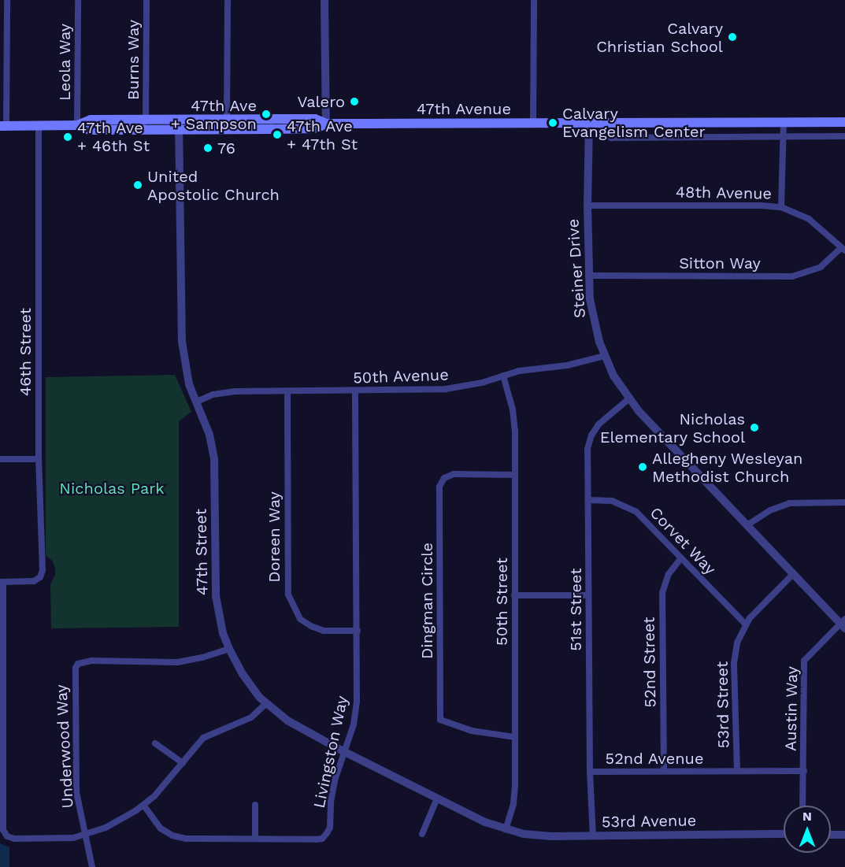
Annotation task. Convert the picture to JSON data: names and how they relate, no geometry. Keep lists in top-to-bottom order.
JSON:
{
  "streets": {
    "main road": ["47th Avenue"],
    "street": [
      "Burns Way",
      "Leola Way",
      "48th Avenue",
      "Sitton Way",
      "Steiner Drive",
      "46th Street",
      "50th Avenue",
      "Doreen Way",
      "Corvet Way",
      "47th Street",
      "Dingman Circle",
      "50th Street",
      "51st Street",
      "52nd Street",
      "53rd Street",
      "Austin Way",
      "Underwood Way",
      "Livingston Way",
      "52nd Avenue",
      "53rd Avenue"
    ]
  },
  "crossings": [
    ["Burns Way", "47th Avenue"],
    ["Leola Way", "47th Avenue"],
    ["47th Avenue", "Steiner Drive"],
    ["47th Avenue", "46th Street"],
    ["47th Avenue", "47th Street"],
    ["48th Avenue", "Sitton Way"],
    ["48th Avenue", "Steiner Drive"],
    ["Sitton Way", "Steiner Drive"],
    ["Steiner Drive", "50th Avenue"],
    ["Steiner Drive", "51st Street"],
    ["Steiner Drive", "53rd Street"],
    ["Steiner Drive", "Austin Way"],
    ["50th Avenue", "Doreen Way"],
    ["50th Avenue", "47th Street"],
    ["50th Avenue", "50th Street"],
    ["50th Avenue", "Livingston Way"],
    ["Doreen Way", "Livingston Way"],
    ["Corvet Way", "51st Street"],
    ["Corvet Way", "52nd Street"],
    ["Corvet Way", "53rd Street"],
    ["47th Street", "50th Street"],
    ["47th Street", "Underwood Way"],
    ["47th Street", "Livingston Way"],
    ["47th Street", "53rd Avenue"],
    ["Dingman Circle", "50th Street"],
    ["50th Street", "53rd Avenue"],
    ["51st Street", "52nd Avenue"],
    ["51st Street", "53rd Avenue"],
    ["52nd Street", "52nd Avenue"],
    ["53rd Street", "52nd Avenue"],
    ["Austin Way", "52nd Avenue"]
  ],
  "parks": ["Nicholas Park"],
  "places": [
    "Calvary Christian School",
    "Valero",
    "47th Ave + Sampson",
    "Calvary Evangelism Center",
    "47th Ave + 47th St",
    "47th Ave + 46th St",
    "76",
    "United Apostolic Church",
    "Nicholas Elementary School",
    "Allegheny Wesleyan Methodist Church"
  ],
  "north": "top"
}
